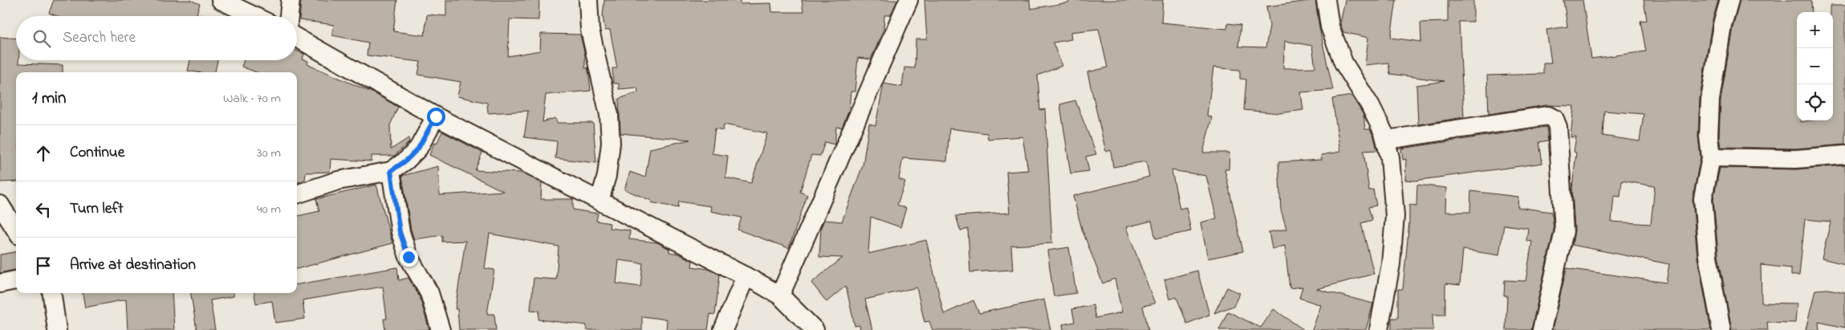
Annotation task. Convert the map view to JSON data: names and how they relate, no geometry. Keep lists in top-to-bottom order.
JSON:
{
  "page": {
    "map_buttons": ["+", "−"],
    "search": "Search here",
    "heading": ["1 min", "Walk · 70 m"],
    "list": [
      ["Continue", "30 m"],
      ["Turn left", "40 m"],
      "Arrive at destination"
    ]
  }
}
